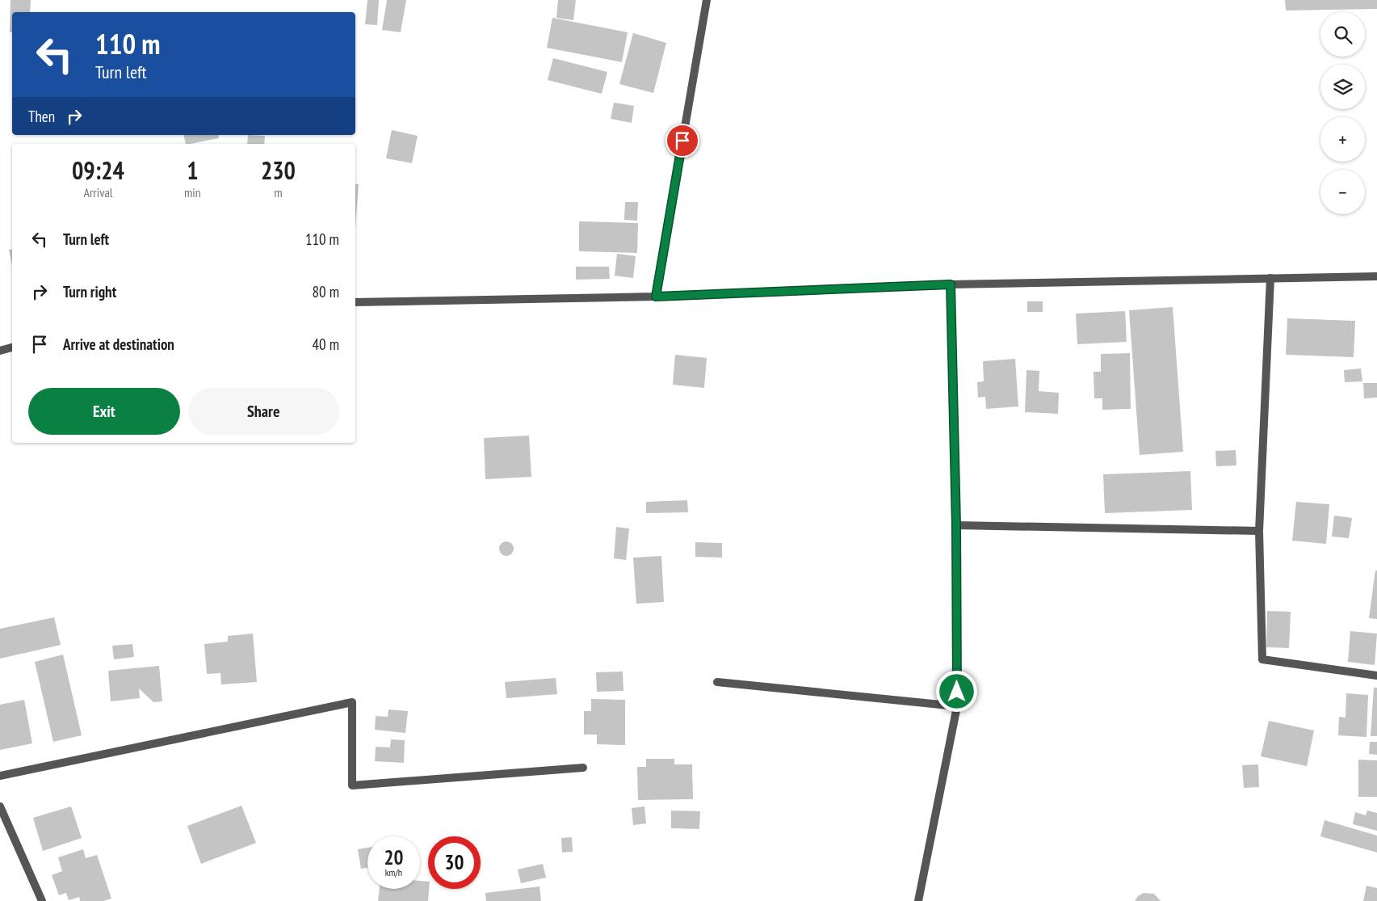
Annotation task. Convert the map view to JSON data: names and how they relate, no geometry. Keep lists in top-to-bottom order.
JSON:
{
  "page": {
    "map_buttons": ["+", "−"],
    "turn": ["110 m", "Turn left"],
    "then": "Then",
    "eta": [
      "09:24",
      "Arrival",
      "1",
      "min",
      "230",
      "m"
    ],
    "list": [
      {
        "name": "Turn left",
        "value": "110 m"
      },
      {
        "name": "Turn right",
        "value": "80 m"
      },
      {
        "name": "Arrive at destination",
        "value": "40 m"
      }
    ],
    "buttons": ["Exit", "Share"],
    "speed": "20 km/h",
    "limit": "30"
  }
}
